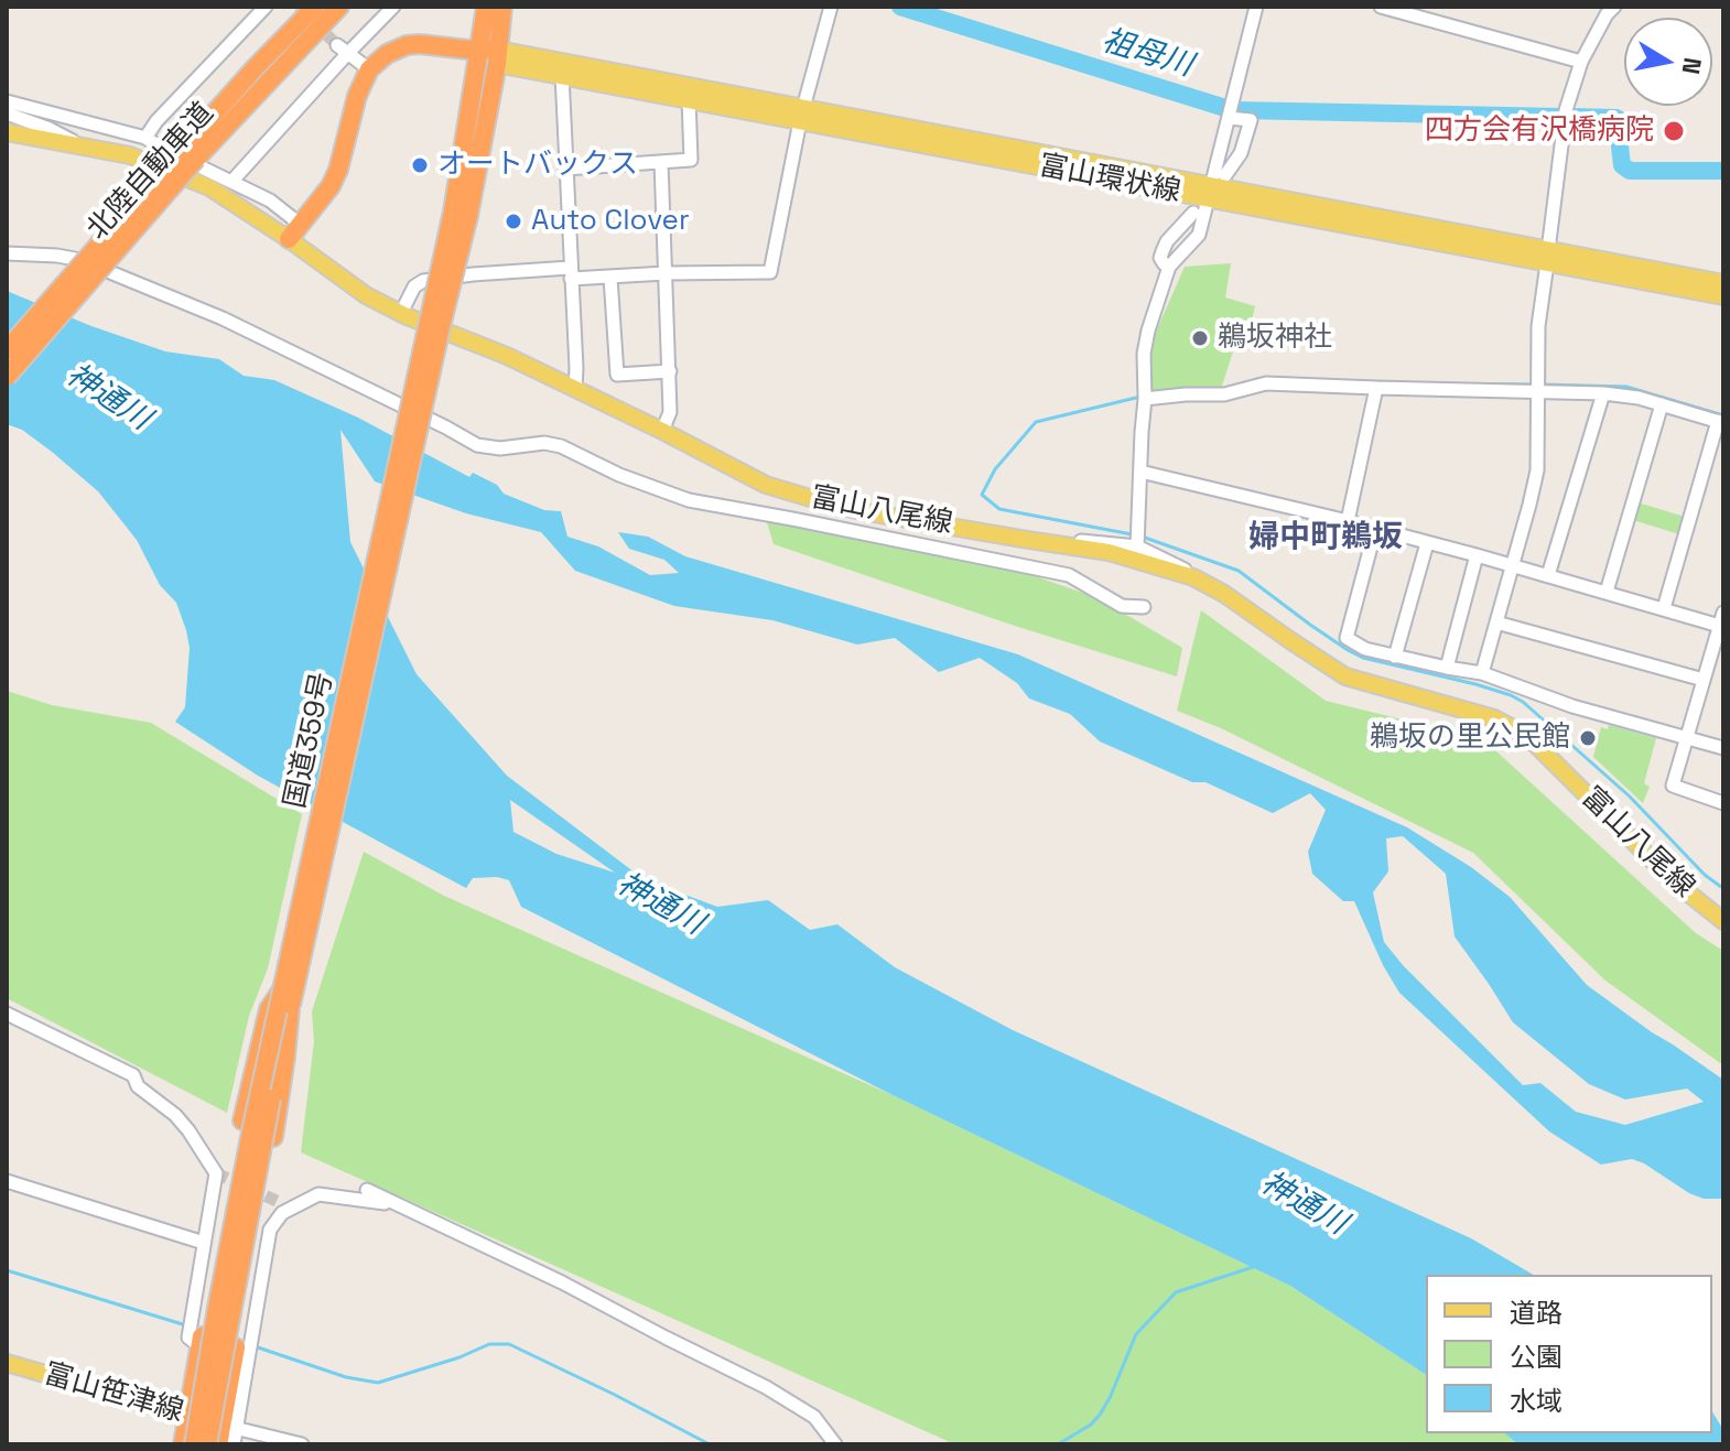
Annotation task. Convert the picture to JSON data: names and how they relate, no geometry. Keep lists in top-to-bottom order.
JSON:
{
  "streets": {
    "highway": ["北陸自動車道", "国道359号"],
    "main road": ["富山環状線", "富山八尾線", "富山笹津線"]
  },
  "crossings": [
    ["富山環状線", "国道359号"]
  ],
  "districts": ["婦中町鵜坂"],
  "water": ["祖母川", "神通川"],
  "places": [
    "四方会有沢橋病院",
    "オートバックス",
    "Auto Clover",
    "鵜坂神社",
    "鵜坂の里公民館"
  ],
  "legend": ["道路", "公園", "水域"],
  "north": "right"
}
